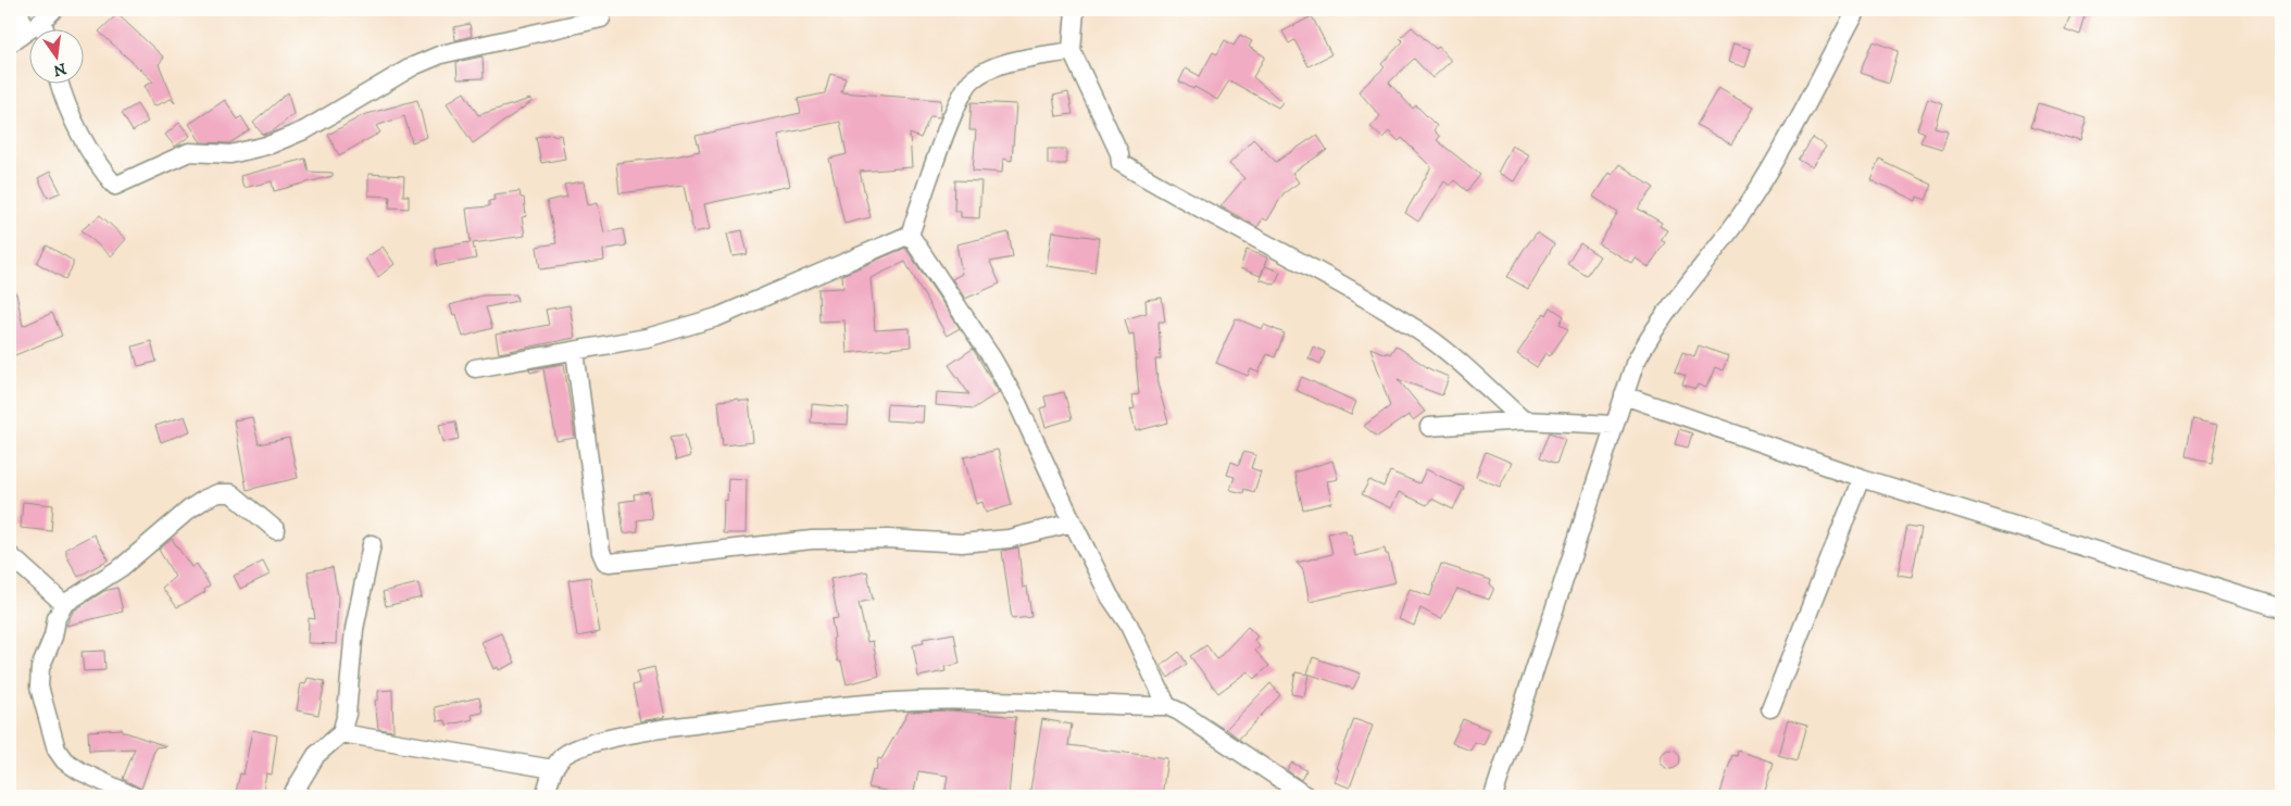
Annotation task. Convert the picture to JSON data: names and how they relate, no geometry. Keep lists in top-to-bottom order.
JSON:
{
  "north": "bottom"
}
